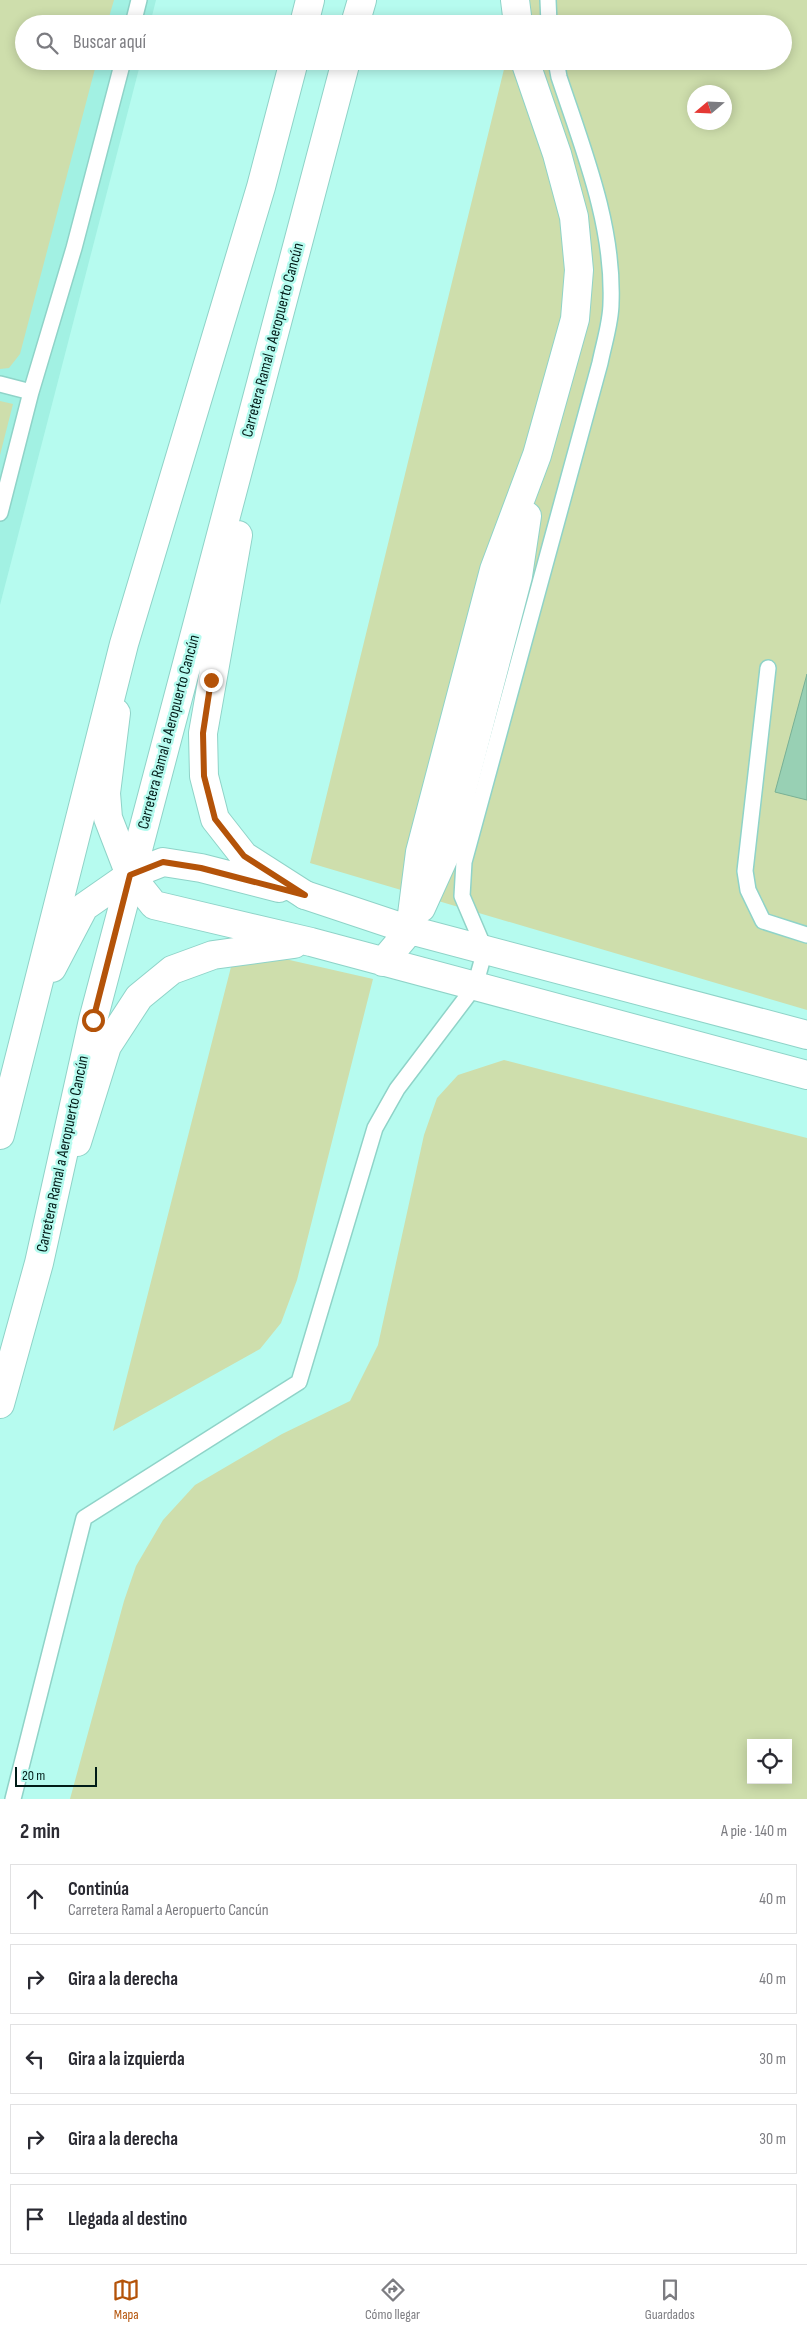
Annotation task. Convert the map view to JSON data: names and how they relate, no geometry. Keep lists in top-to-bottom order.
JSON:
{
  "streets": {
    "main road": ["Carretera Ramal a Aeropuerto Cancún"]
  },
  "scale_bar": "20 m",
  "north": "left",
  "page": {
    "search": "Buscar aquí",
    "scale": "20 m",
    "heading": ["2 min", "A pie · 140 m"],
    "list": [
      ["Continúa", "Carretera Ramal a Aeropuerto Cancún", "40 m"],
      ["Gira a la derecha", "40 m"],
      ["Gira a la izquierda", "30 m"],
      ["Gira a la derecha", "30 m"],
      "Llegada al destino"
    ],
    "nav": ["Mapa", "Cómo llegar", "Guardados"]
  }
}
